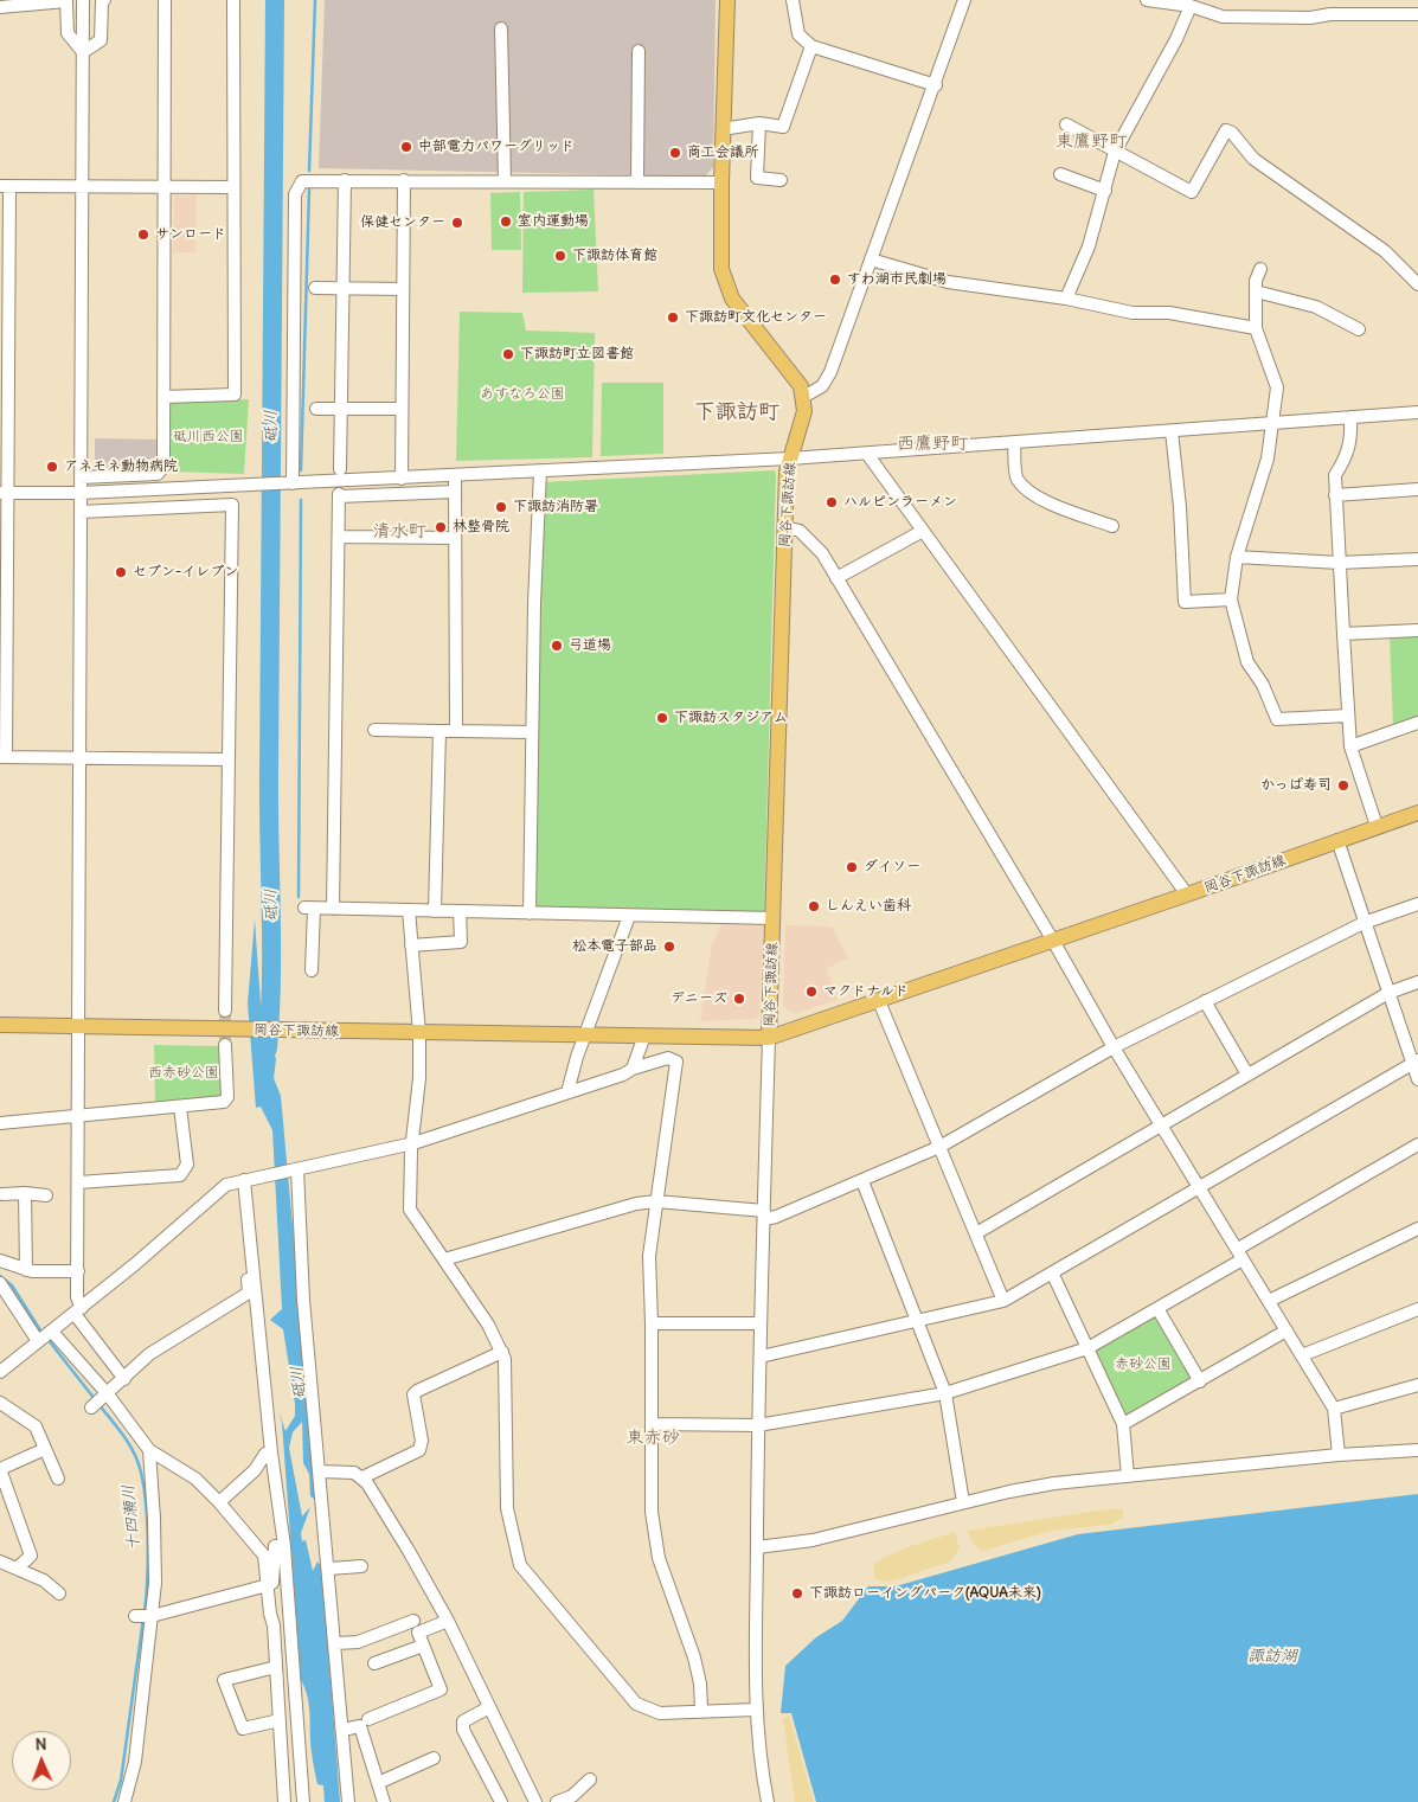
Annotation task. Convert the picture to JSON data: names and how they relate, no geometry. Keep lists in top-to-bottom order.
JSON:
{
  "streets": {
    "main road": ["岡谷下諏訪線"]
  },
  "districts": [
    "東鷹野町",
    "下諏訪町",
    "西鷹野町",
    "清水町",
    "東赤砂"
  ],
  "water": ["砥川", "十四瀬川", "諏訪湖"],
  "parks": [
    "あすなろ公園",
    "砥川西公園",
    "西赤砂公園",
    "赤砂公園"
  ],
  "places": [
    "中部電力パワーグリッド",
    "商工会議所",
    "室内運動場",
    "保健センター",
    "サンロード",
    "下諏訪体育館",
    "すわ湖市民劇場",
    "下諏訪町文化センター",
    "下諏訪町立図書館",
    "アネモネ動物病院",
    "ハルピンラーメン",
    "下諏訪消防署",
    "林整骨院",
    "セブン-イレブン",
    "弓道場",
    "下諏訪スタジアム",
    "かっぱ寿司",
    "ダイソー",
    "しんえい歯科",
    "松本電子部品",
    "マクドナルド",
    "デニーズ",
    "下諏訪ローイングパーク(AQUA未来)"
  ],
  "north": "top"
}
